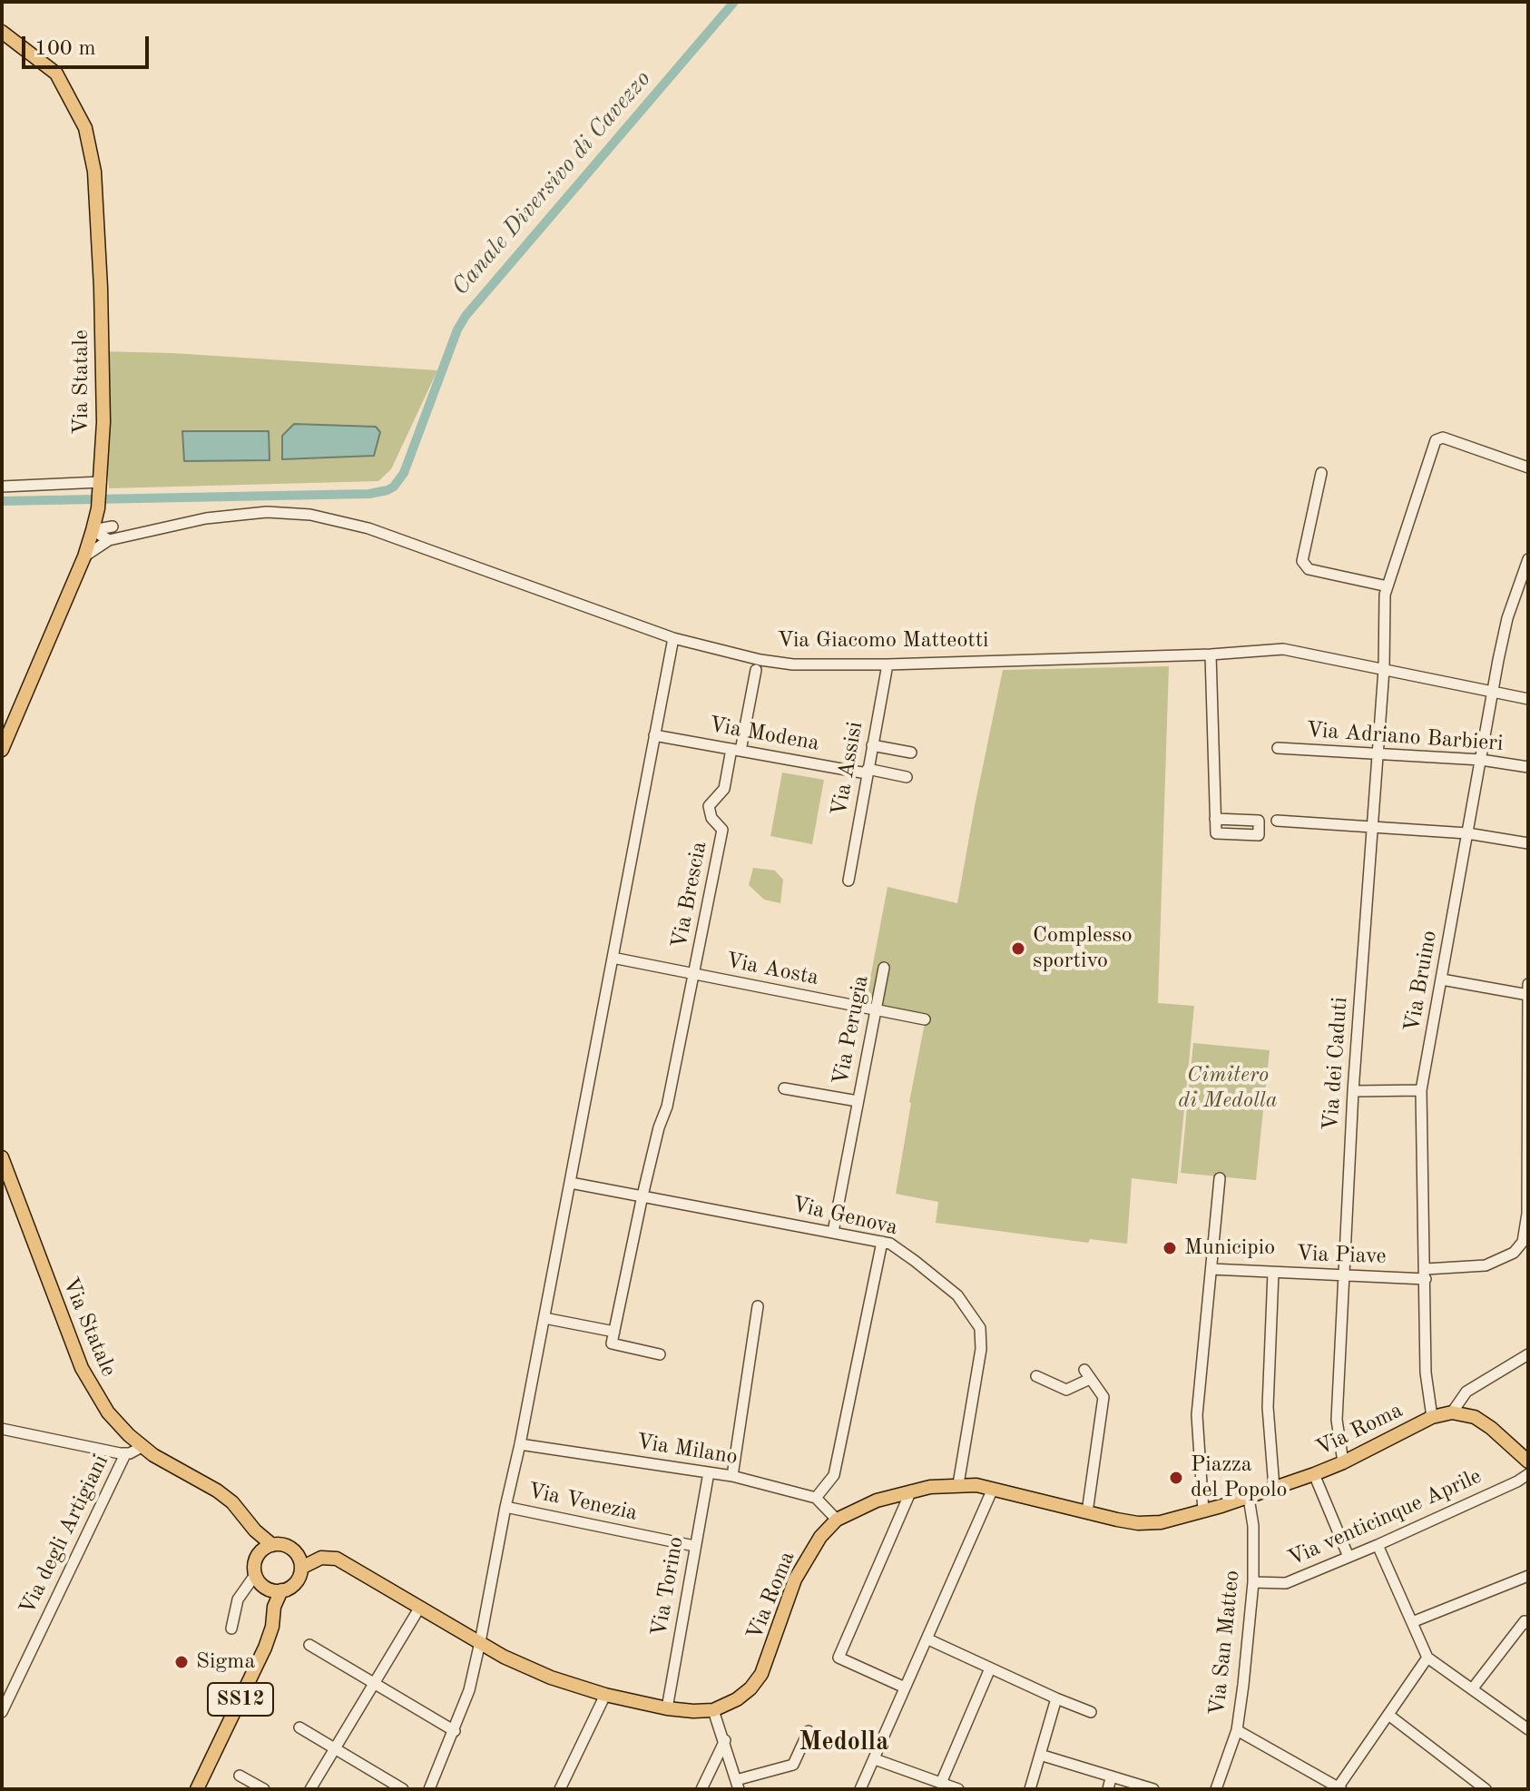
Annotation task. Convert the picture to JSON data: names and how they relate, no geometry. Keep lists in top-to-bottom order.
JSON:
{
  "streets": {
    "main road": ["Via Statale", "Via Roma", "SS12"],
    "street": [
      "Via Giacomo Matteotti",
      "Via Modena",
      "Via Adriano Barbieri",
      "Via Assisi",
      "Via Brescia",
      "Via Aosta",
      "Via Bruino",
      "Via Perugia",
      "Via dei Caduti",
      "Via Genova",
      "Via Piave",
      "Via Milano",
      "Via Venezia",
      "Via venticinque Aprile",
      "Via degli Artigiani",
      "Via Torino",
      "Via San Matteo"
    ]
  },
  "crossings": [
    ["Via Statale", "Via Giacomo Matteotti"],
    ["Via Giacomo Matteotti", "Via Assisi"],
    ["Via Giacomo Matteotti", "Via Bruino"],
    ["Via Giacomo Matteotti", "Via dei Caduti"],
    ["Via Modena", "Via Assisi"],
    ["Via Modena", "Via Brescia"],
    ["Via Adriano Barbieri", "Via Bruino"],
    ["Via Adriano Barbieri", "Via dei Caduti"],
    ["Via Brescia", "Via Aosta"],
    ["Via Aosta", "Via Perugia"],
    ["Via Bruino", "Via Piave"],
    ["Via Bruino", "Via Roma"],
    ["Via Perugia", "Via Genova"],
    ["Via dei Caduti", "Via Piave"],
    ["Via dei Caduti", "Via Roma"],
    ["Via Genova", "Via Roma"],
    ["Via Roma", "Via San Matteo"],
    ["Via Milano", "Via Torino"],
    ["Via Venezia", "Via Torino"],
    ["Via venticinque Aprile", "Via San Matteo"]
  ],
  "districts": ["Medolla"],
  "water": ["Canale Diversivo di Cavezzo"],
  "parks": ["Cimitero di Medolla"],
  "places": [
    "Complesso sportivo",
    "Municipio",
    "Piazza del Popolo",
    "Sigma"
  ],
  "scale_bar": "100 m"
}
